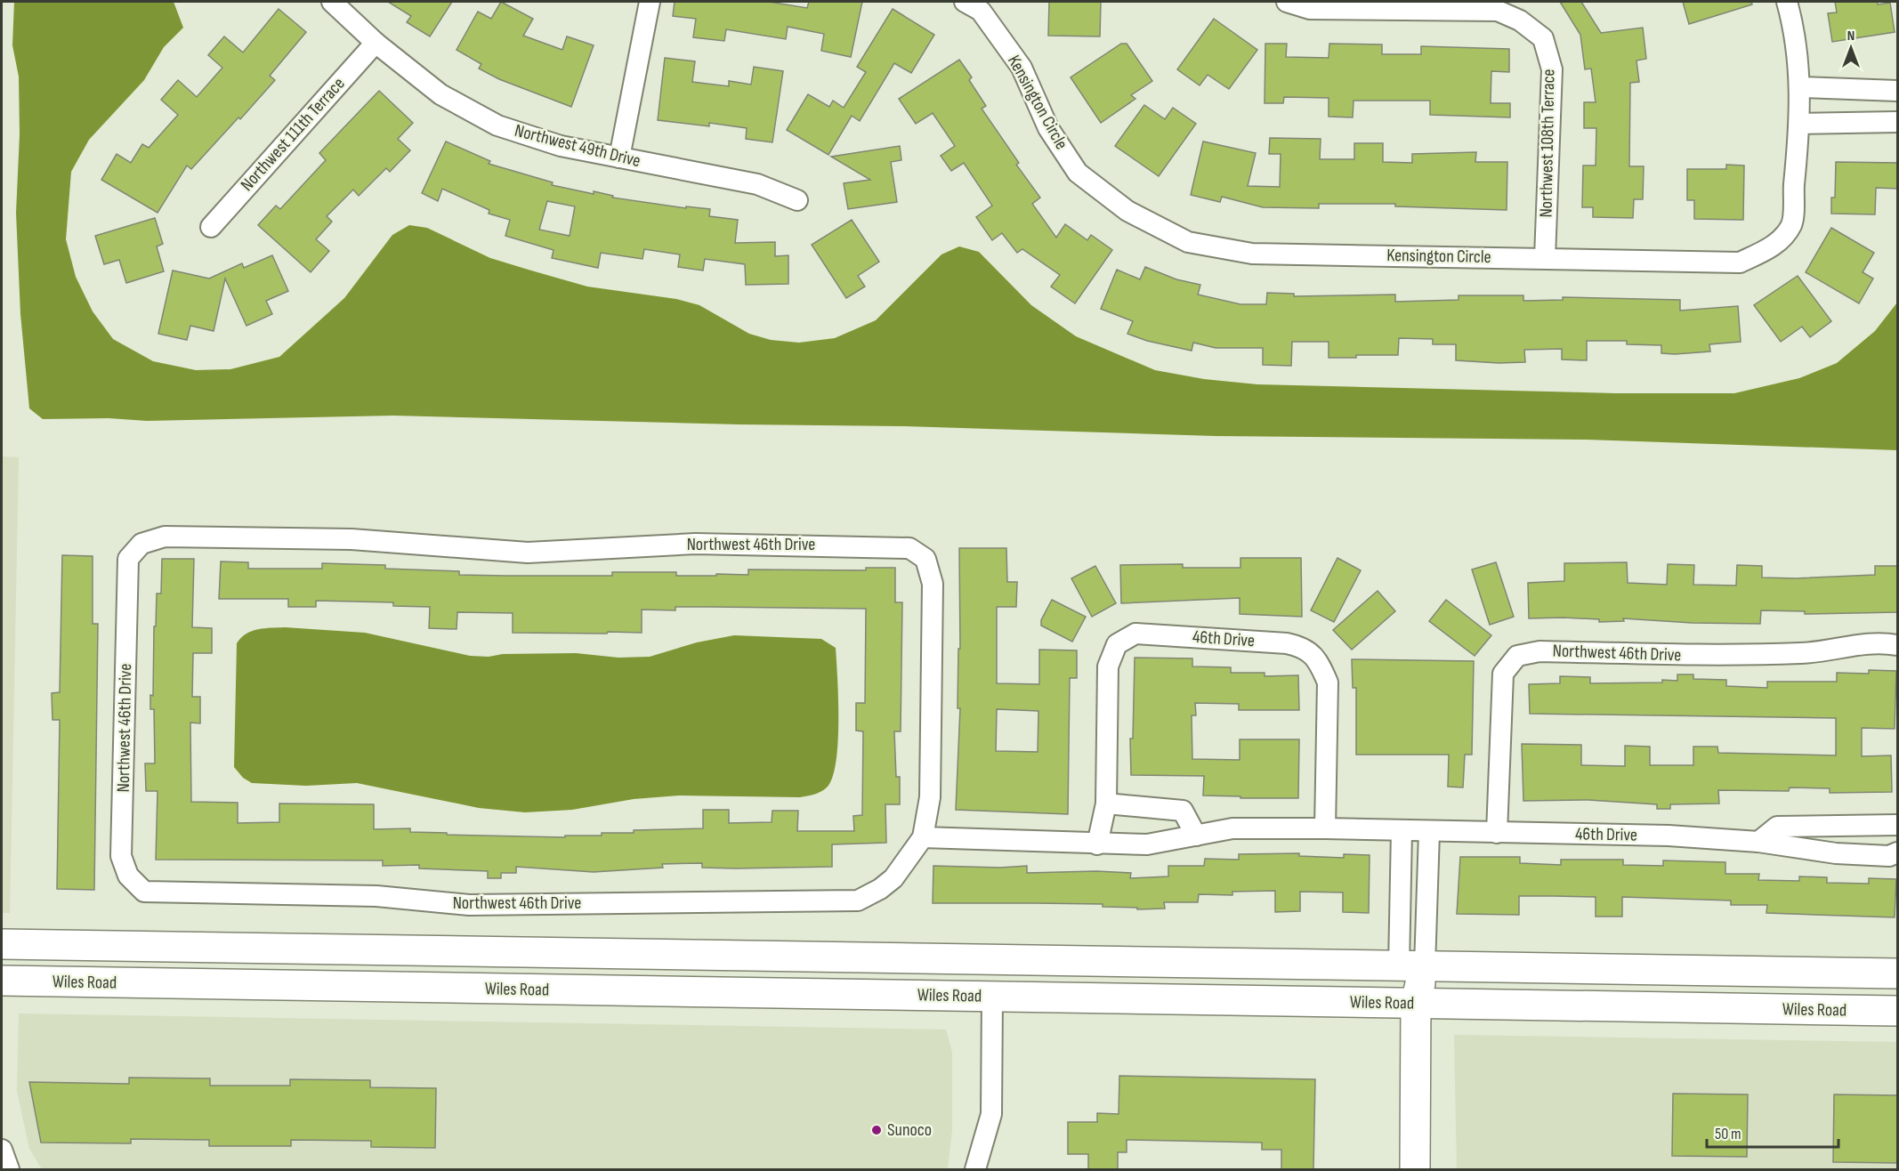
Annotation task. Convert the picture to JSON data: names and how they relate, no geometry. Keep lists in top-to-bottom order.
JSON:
{
  "streets": {
    "main road": ["Wiles Road"],
    "street": [
      "Kensington Circle",
      "Northwest 111th Terrace",
      "Northwest 108th Terrace",
      "Northwest 49th Drive",
      "Northwest 46th Drive",
      "46th Drive"
    ]
  },
  "crossings": [
    ["Kensington Circle", "Northwest 108th Terrace"],
    ["Northwest 111th Terrace", "Northwest 49th Drive"],
    ["Northwest 46th Drive", "46th Drive"]
  ],
  "places": ["Sunoco"],
  "scale_bar": "50 m",
  "north": "top"
}
